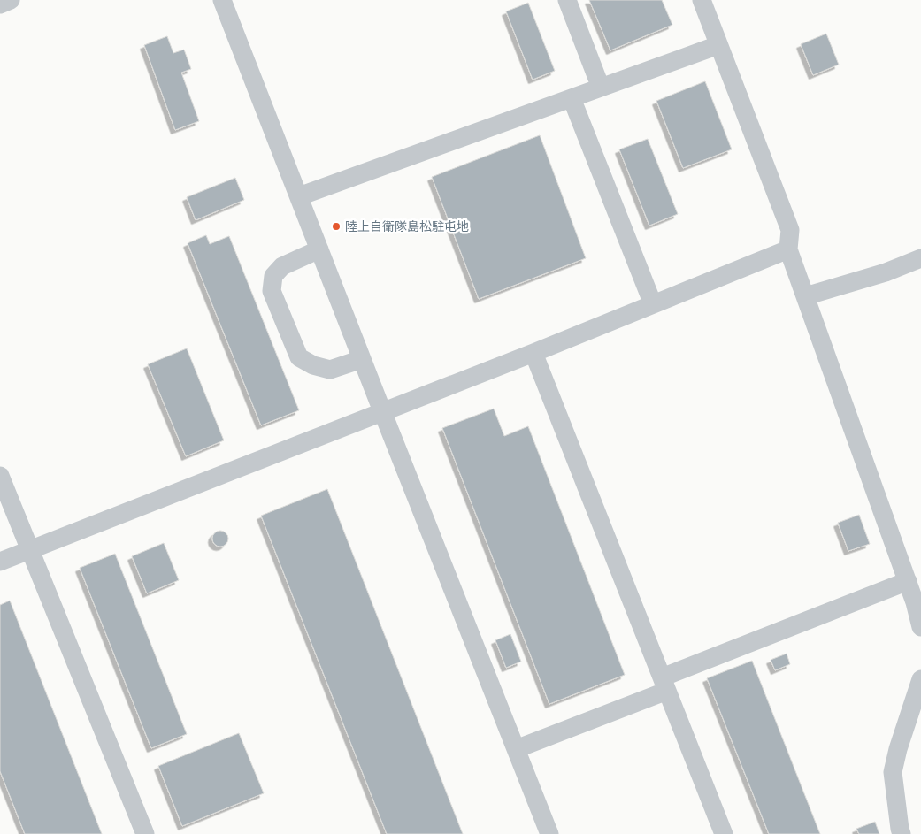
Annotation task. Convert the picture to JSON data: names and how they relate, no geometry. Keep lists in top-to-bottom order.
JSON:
{
  "places": ["陸上自衛隊島松駐屯地"]
}
